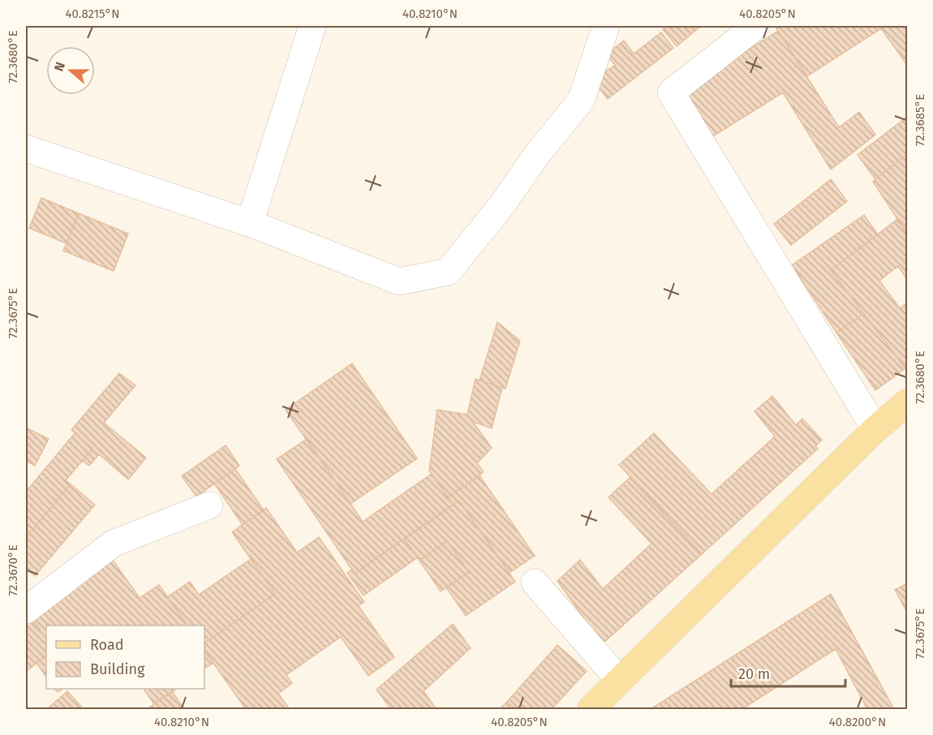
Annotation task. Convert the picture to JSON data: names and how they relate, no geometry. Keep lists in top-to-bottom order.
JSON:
{
  "legend": ["Road", "Building"],
  "scale_bar": "20 m",
  "north": "left",
  "coordinates": [
    "40.8215°N",
    "40.8210°N",
    "40.8205°N",
    "72.3680°E",
    "72.3685°E",
    "72.3675°E",
    "72.3670°E",
    "40.8200°N"
  ]
}
